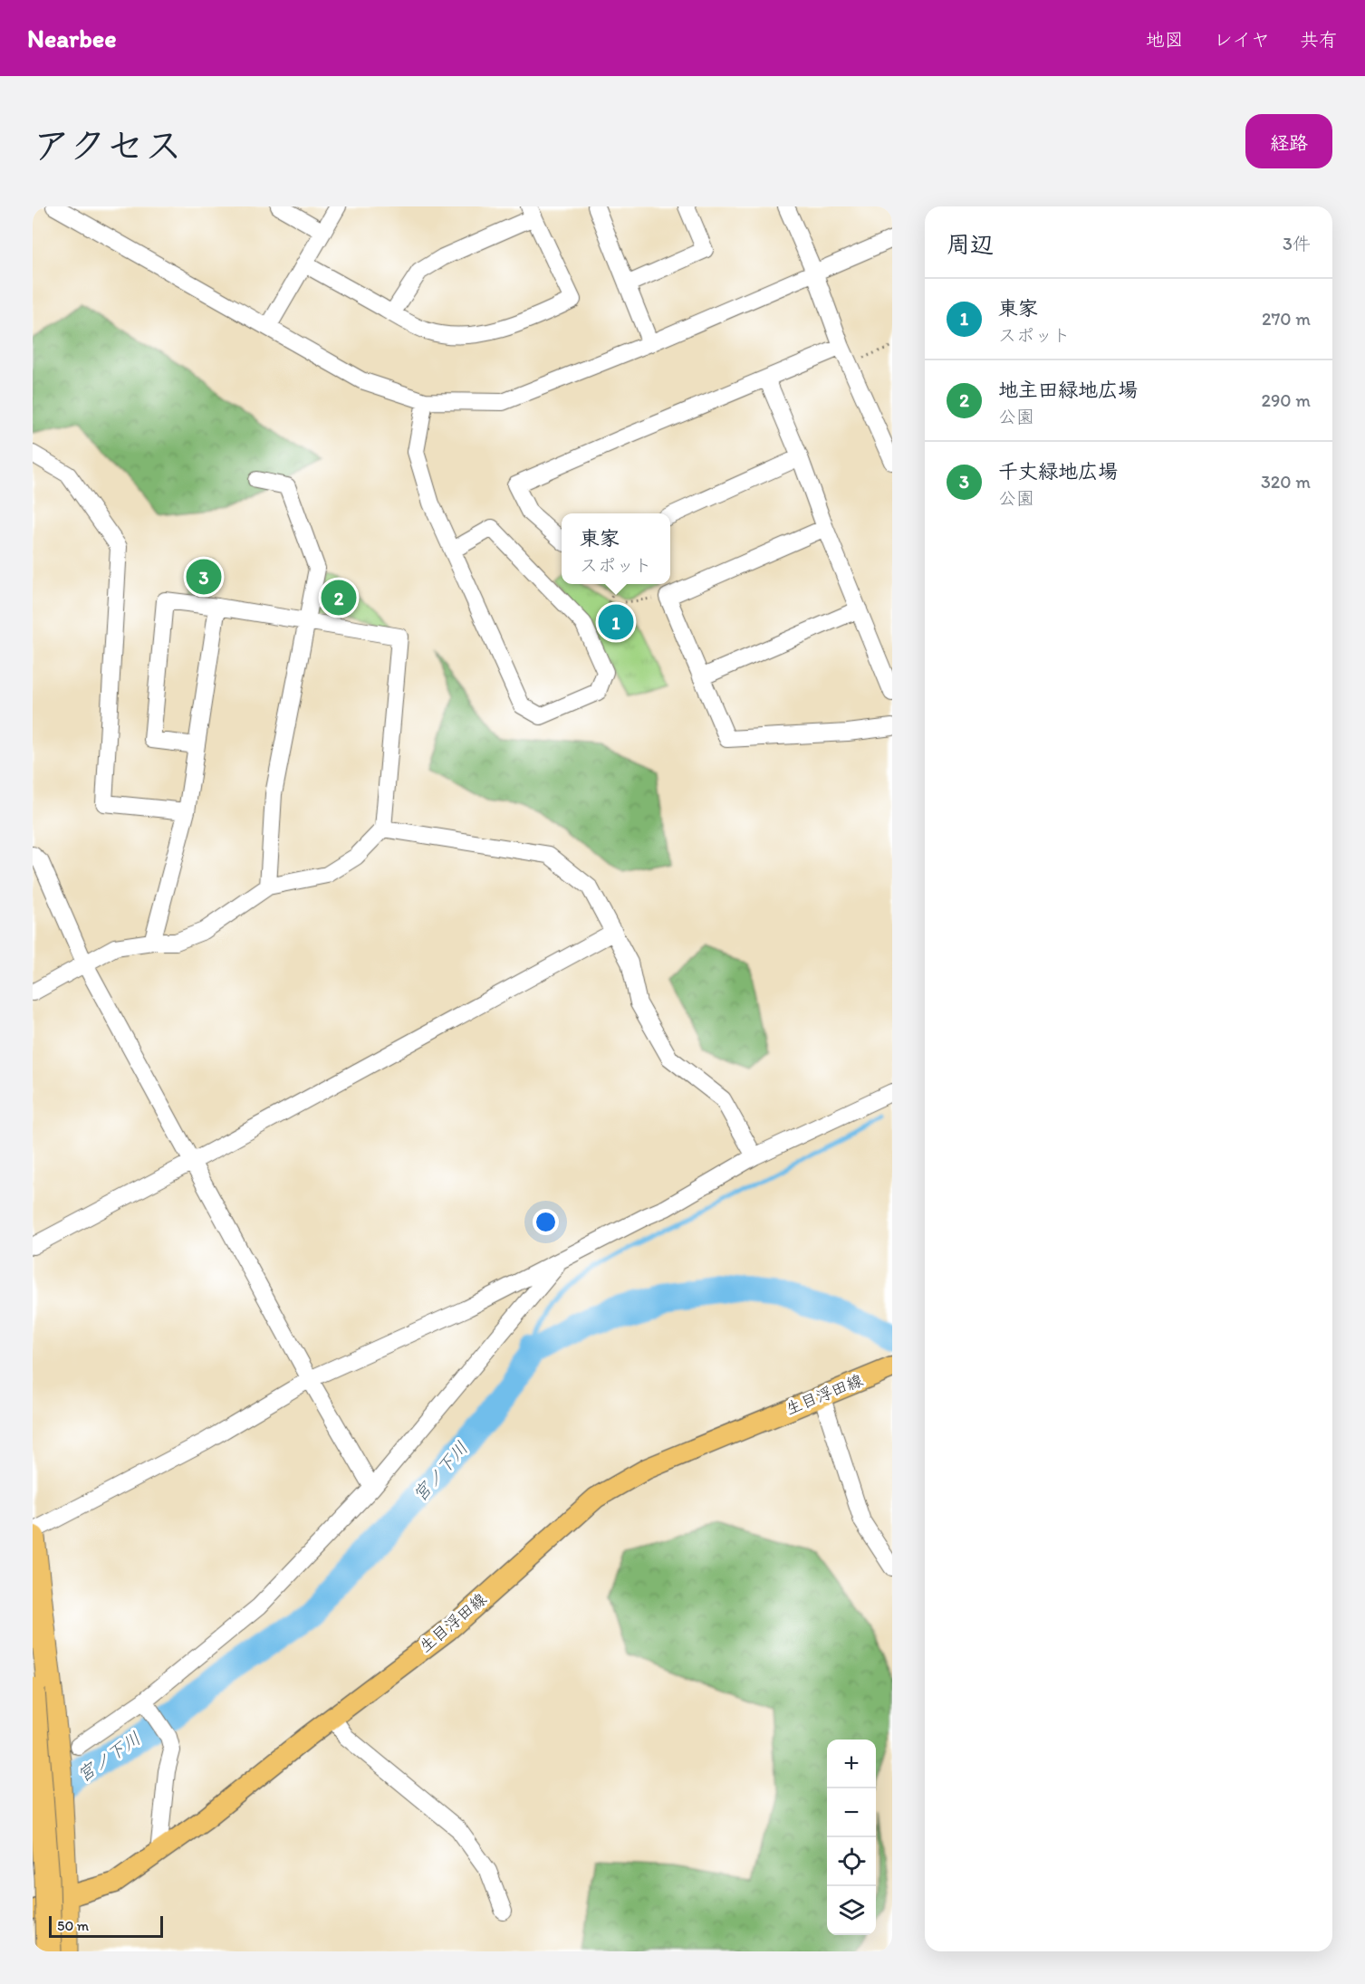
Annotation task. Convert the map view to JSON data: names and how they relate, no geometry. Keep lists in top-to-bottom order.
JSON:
{
  "streets": {
    "main road": ["生目浮田線"]
  },
  "water": ["宮ノ下川"],
  "scale_bar": "50 m",
  "page": {
    "header": "Nearbee",
    "nav": ["地図", "レイヤ", "共有"],
    "title": "アクセス",
    "buttons": "経路",
    "heading": ["周辺", "3件"],
    "list": [
      {
        "mark": "1",
        "name": "東家",
        "note": "スポット",
        "value": "270 m"
      },
      {
        "mark": "2",
        "name": "地主田緑地広場",
        "note": "公園",
        "value": "290 m"
      },
      {
        "mark": "3",
        "name": "千丈緑地広場",
        "note": "公園",
        "value": "320 m"
      }
    ],
    "popup": ["東家", "スポット"],
    "pins": ["3", "2", "1"],
    "map_buttons": ["+", "−"],
    "scale": "50 m"
  }
}
